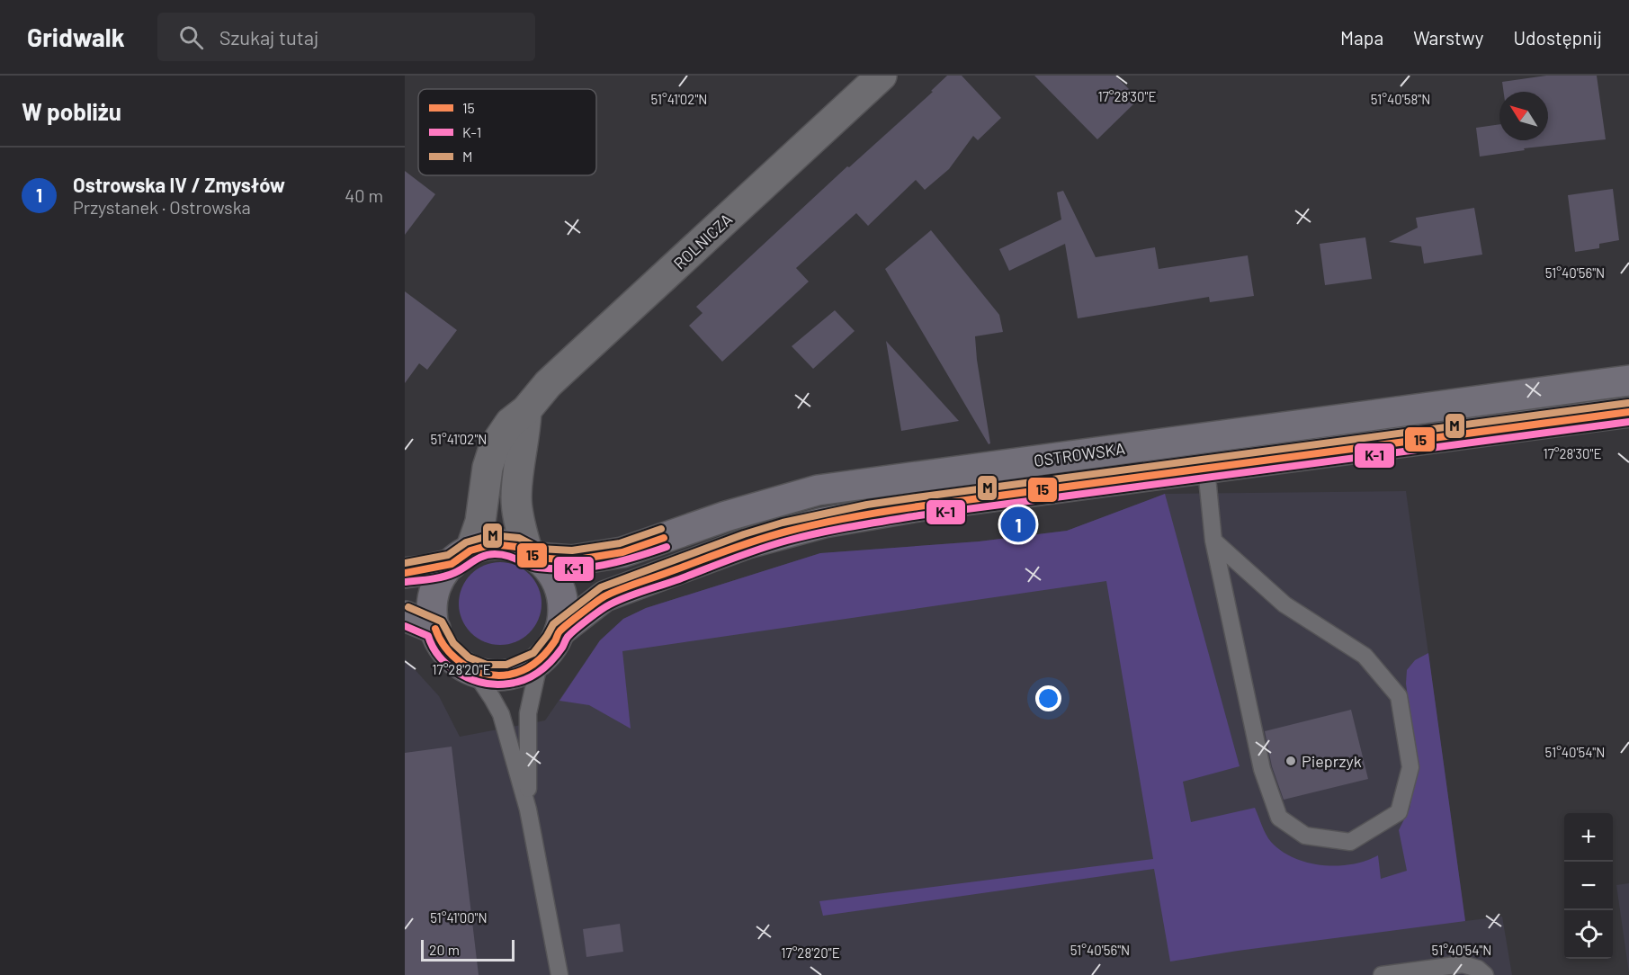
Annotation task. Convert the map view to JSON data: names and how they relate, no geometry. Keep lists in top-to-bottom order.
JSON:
{
  "streets": {
    "main road": ["OSTROWSKA"],
    "street": ["ROLNICZA"]
  },
  "crossings": [
    ["ROLNICZA", "OSTROWSKA"]
  ],
  "places": ["Pieprzyk"],
  "lines": ["transit line M", "transit line 15", "transit line K-1"],
  "legend": ["15", "K-1", "M"],
  "scale_bar": "20 m",
  "north": "top left",
  "page": {
    "header": "Gridwalk",
    "search": "Szukaj tutaj",
    "nav": ["Mapa", "Warstwy", "Udostępnij"],
    "heading": "W pobliżu",
    "list": [
      {
        "mark": "1",
        "name": "Ostrowska IV / Zmysłów",
        "note": "Przystanek · Ostrowska",
        "value": "40 m"
      }
    ],
    "pins": "1",
    "map_buttons": ["+", "−"],
    "scale": "20 m"
  },
  "coordinates": [
    "17°28'30\"E",
    "51°41'02\"N",
    "51°40'58\"N",
    "51°40'56\"N",
    "17°28'20\"E",
    "51°40'54\"N",
    "51°41'00\"N"
  ]
}
